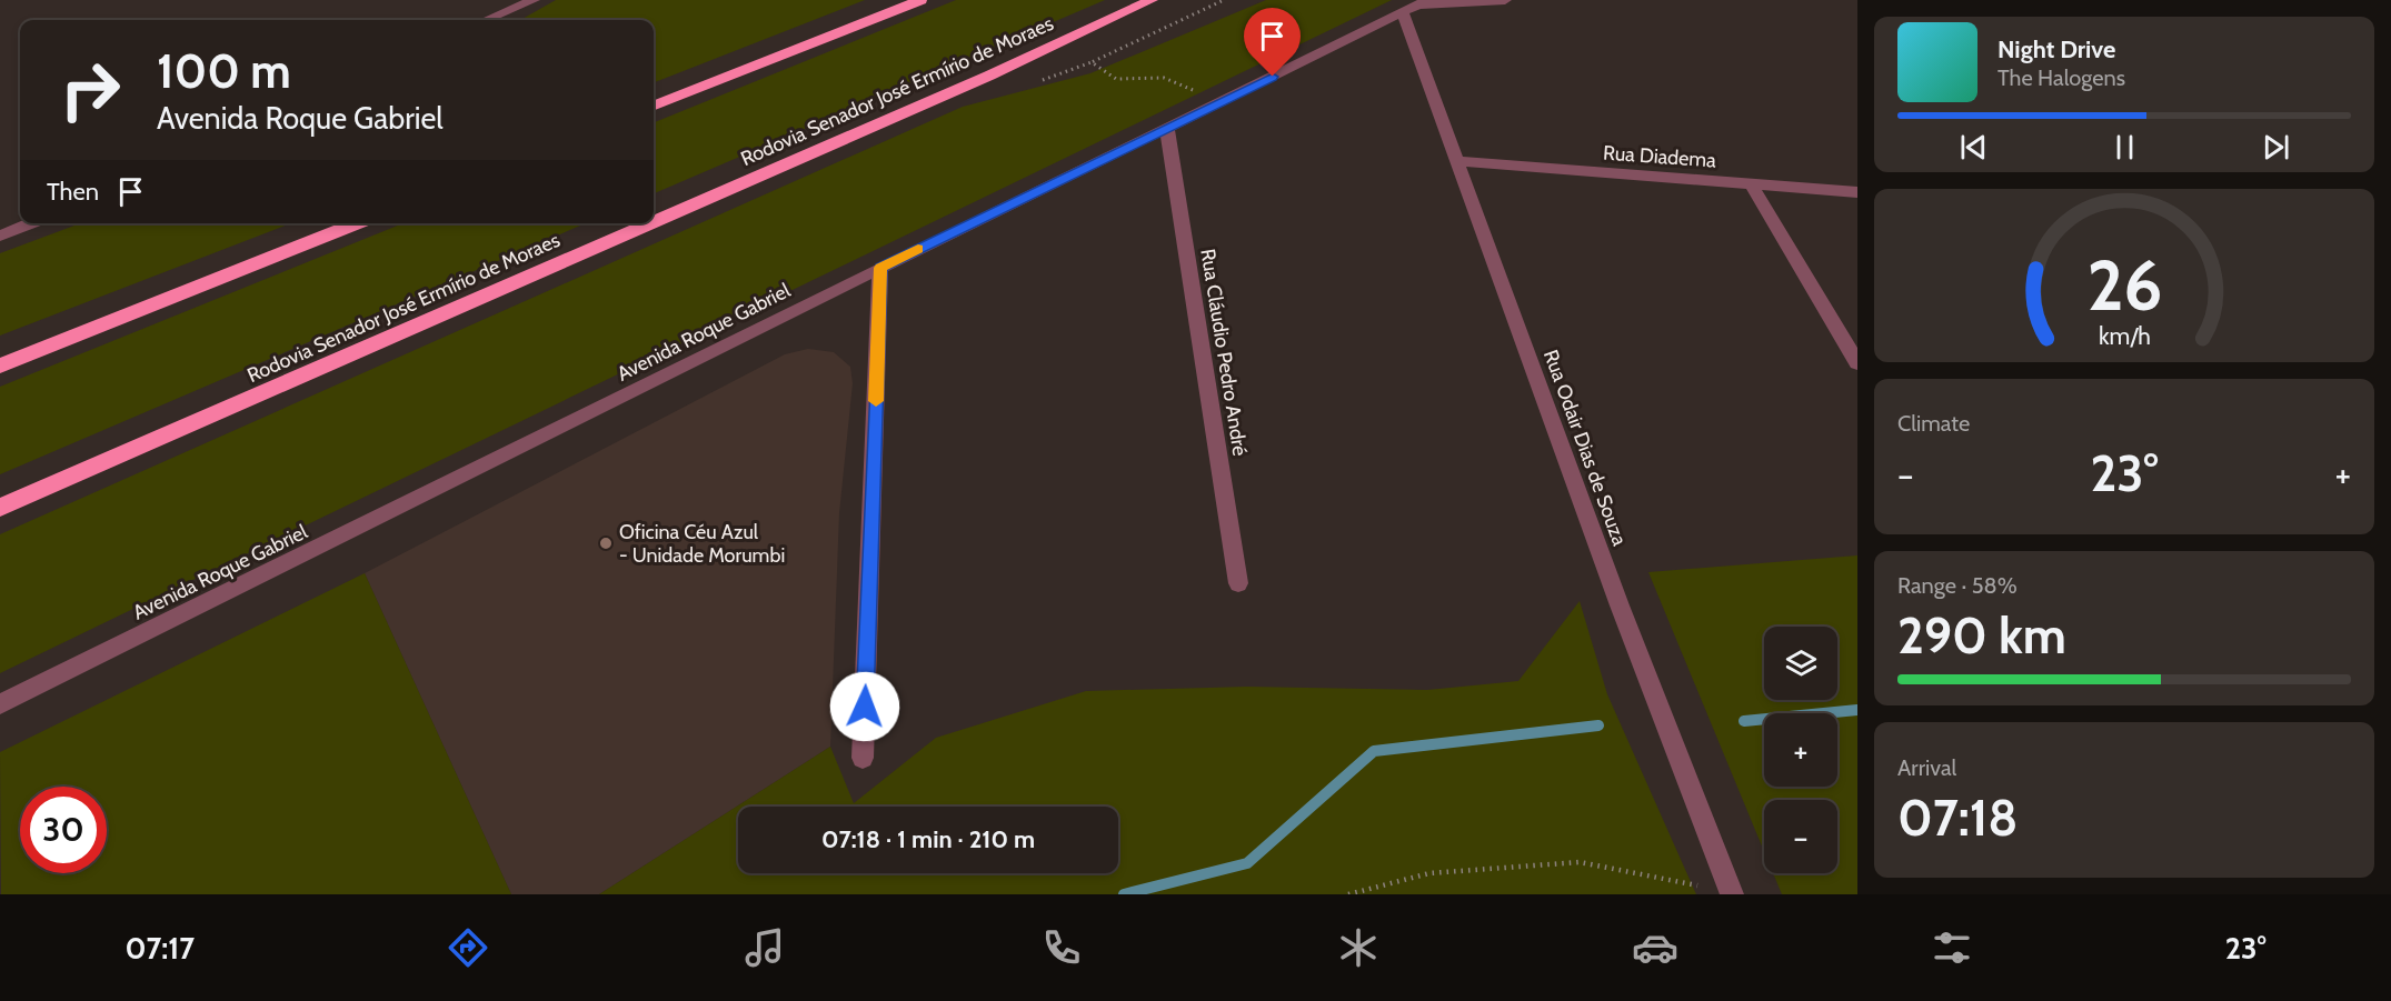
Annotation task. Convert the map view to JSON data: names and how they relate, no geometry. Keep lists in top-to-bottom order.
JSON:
{
  "streets": {
    "highway": ["Rodovia Senador José Ermírio de Moraes"],
    "street": [
      "Rua Diadema",
      "Avenida Roque Gabriel",
      "Rua Cláudio Pedro André",
      "Rua Odair Dias de Souza"
    ]
  },
  "crossings": [
    ["Rua Diadema", "Rua Odair Dias de Souza"],
    ["Avenida Roque Gabriel", "Rua Cláudio Pedro André"],
    ["Avenida Roque Gabriel", "Rua Odair Dias de Souza"]
  ],
  "places": ["Oficina Céu Azul - Unidade Morumbi"],
  "page": {
    "turn": ["100 m", "Avenida Roque Gabriel"],
    "song": ["Night Drive", "The Halogens"],
    "then": "Then",
    "tile": [
      "Climate",
      ["Range · 58%", "290 km"],
      ["Arrival", "07:18"]
    ],
    "heat": ["−", "23°", "+"],
    "map_buttons": ["+", "−"],
    "limit": "30",
    "trip": "07:18 · 1 min · 210 m",
    "tabs": ["07:17", "23°"],
    "gauge": ["26", "km/h"]
  }
}
